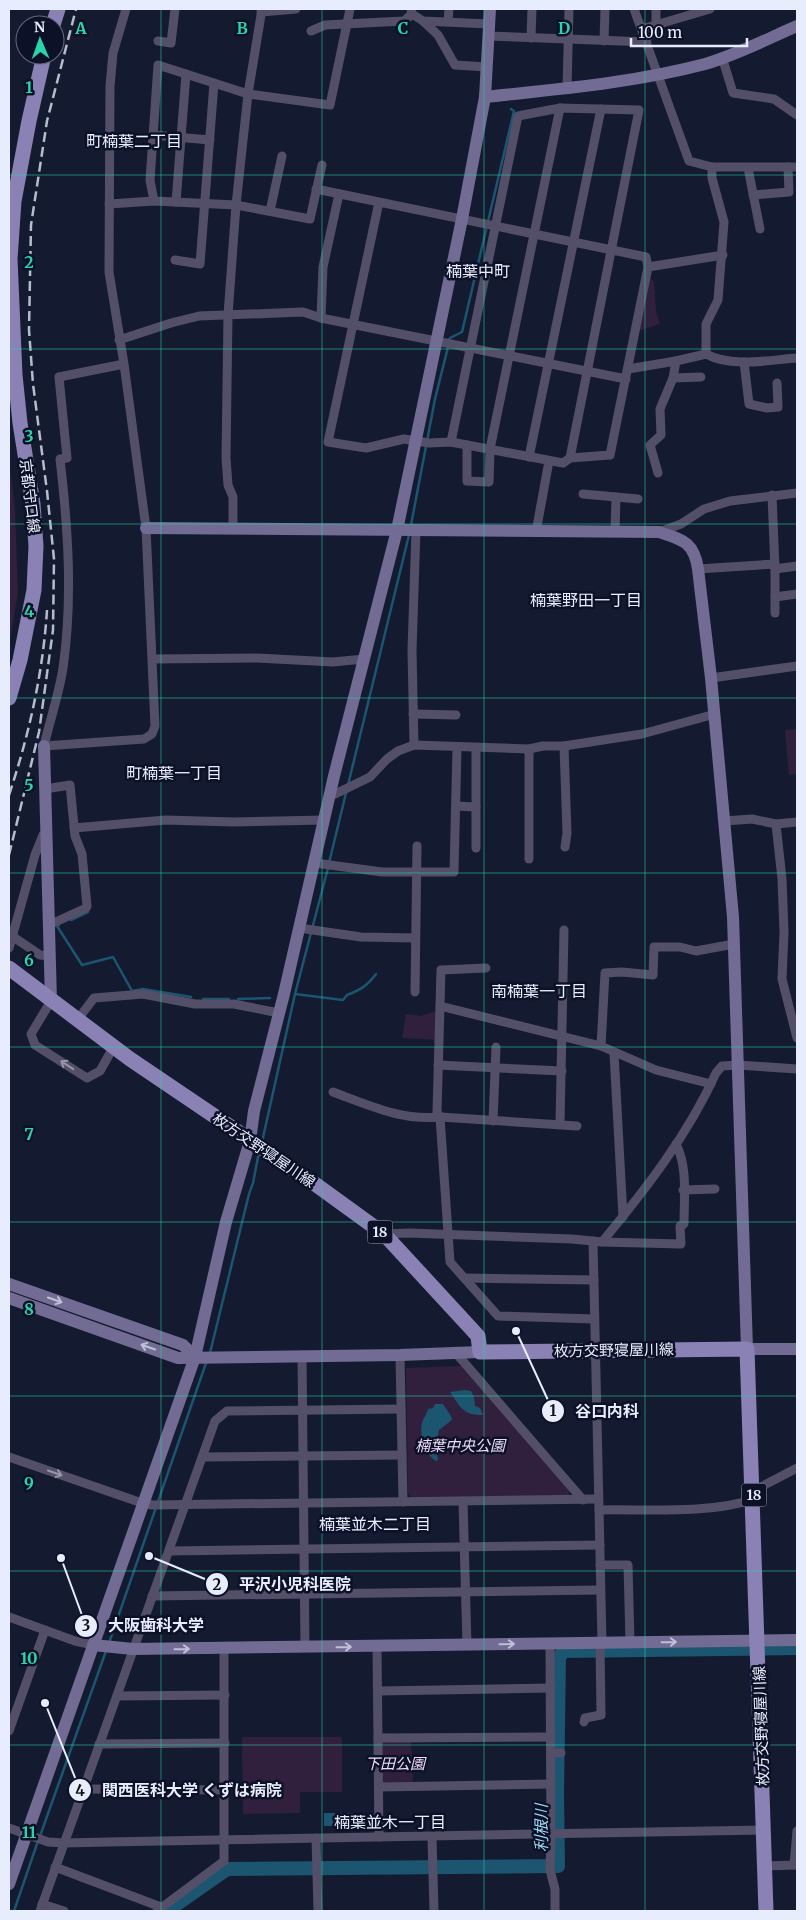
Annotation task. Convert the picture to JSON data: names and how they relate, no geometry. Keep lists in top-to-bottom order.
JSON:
{
  "streets": {
    "main road": ["京都守口線", "枚方交野寝屋川線", "18"]
  },
  "districts": [
    "町楠葉二丁目",
    "楠葉中町",
    "楠葉野田一丁目",
    "町楠葉一丁目",
    "南楠葉一丁目",
    "楠葉並木二丁目",
    "楠葉並木一丁目"
  ],
  "water": ["利根川"],
  "parks": ["楠葉中央公園", "下田公園"],
  "places": [
    "谷口内科",
    "平沢小児科医院",
    "大阪歯科大学",
    "関西医科大学 くずは病院"
  ],
  "scale_bar": "100 m",
  "north": "top",
  "grid": {
    "columns": [
      "A",
      "B",
      "C",
      "D"
    ],
    "rows": [
      "1",
      "2",
      "3",
      "4",
      "5",
      "6",
      "7",
      "8",
      "9",
      "10",
      "11"
    ]
  }
}
